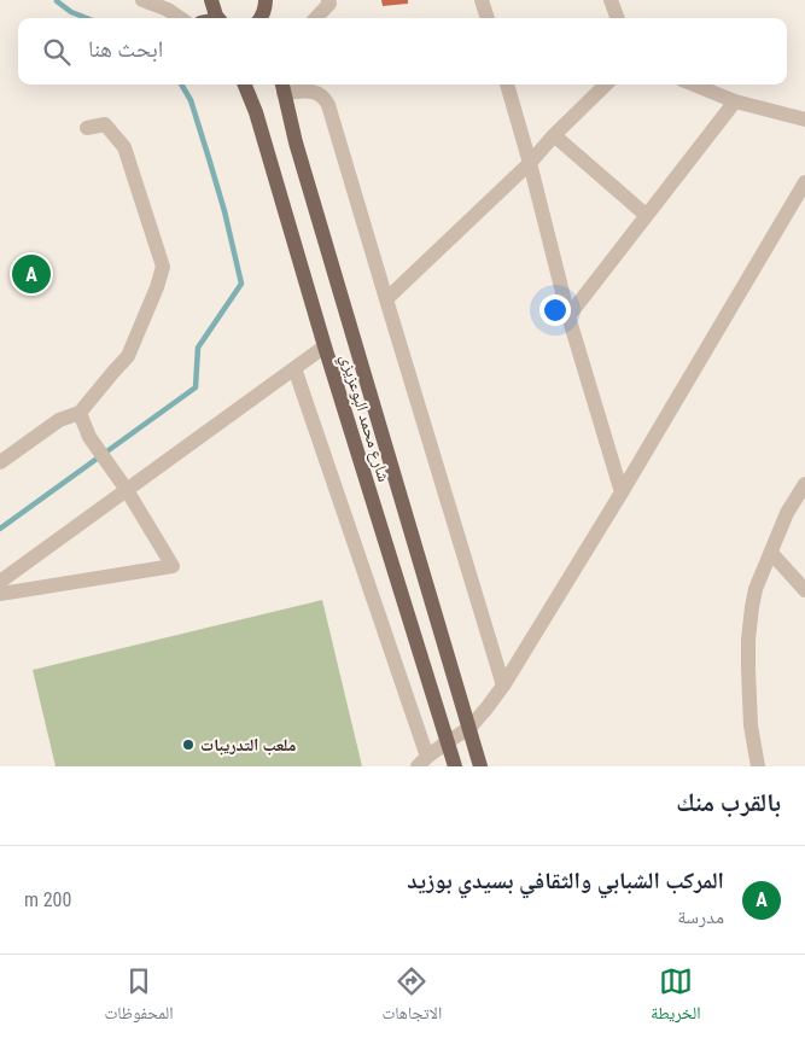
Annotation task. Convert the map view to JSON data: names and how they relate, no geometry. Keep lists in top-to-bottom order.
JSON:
{
  "streets": {
    "main road": ["شارع محمد البوعزيزي"]
  },
  "places": ["ملعب التدريبات"],
  "page": {
    "search": "ابحث هنا",
    "pins": "A",
    "heading": "بالقرب منك",
    "list": [
      {
        "mark": "A",
        "name": "المركب الشبابي والثقافي بسيدي بوزيد",
        "note": "مدرسة",
        "value": "200 m"
      }
    ],
    "nav": ["الخريطة", "الاتجاهات", "المحفوظات"]
  }
}
